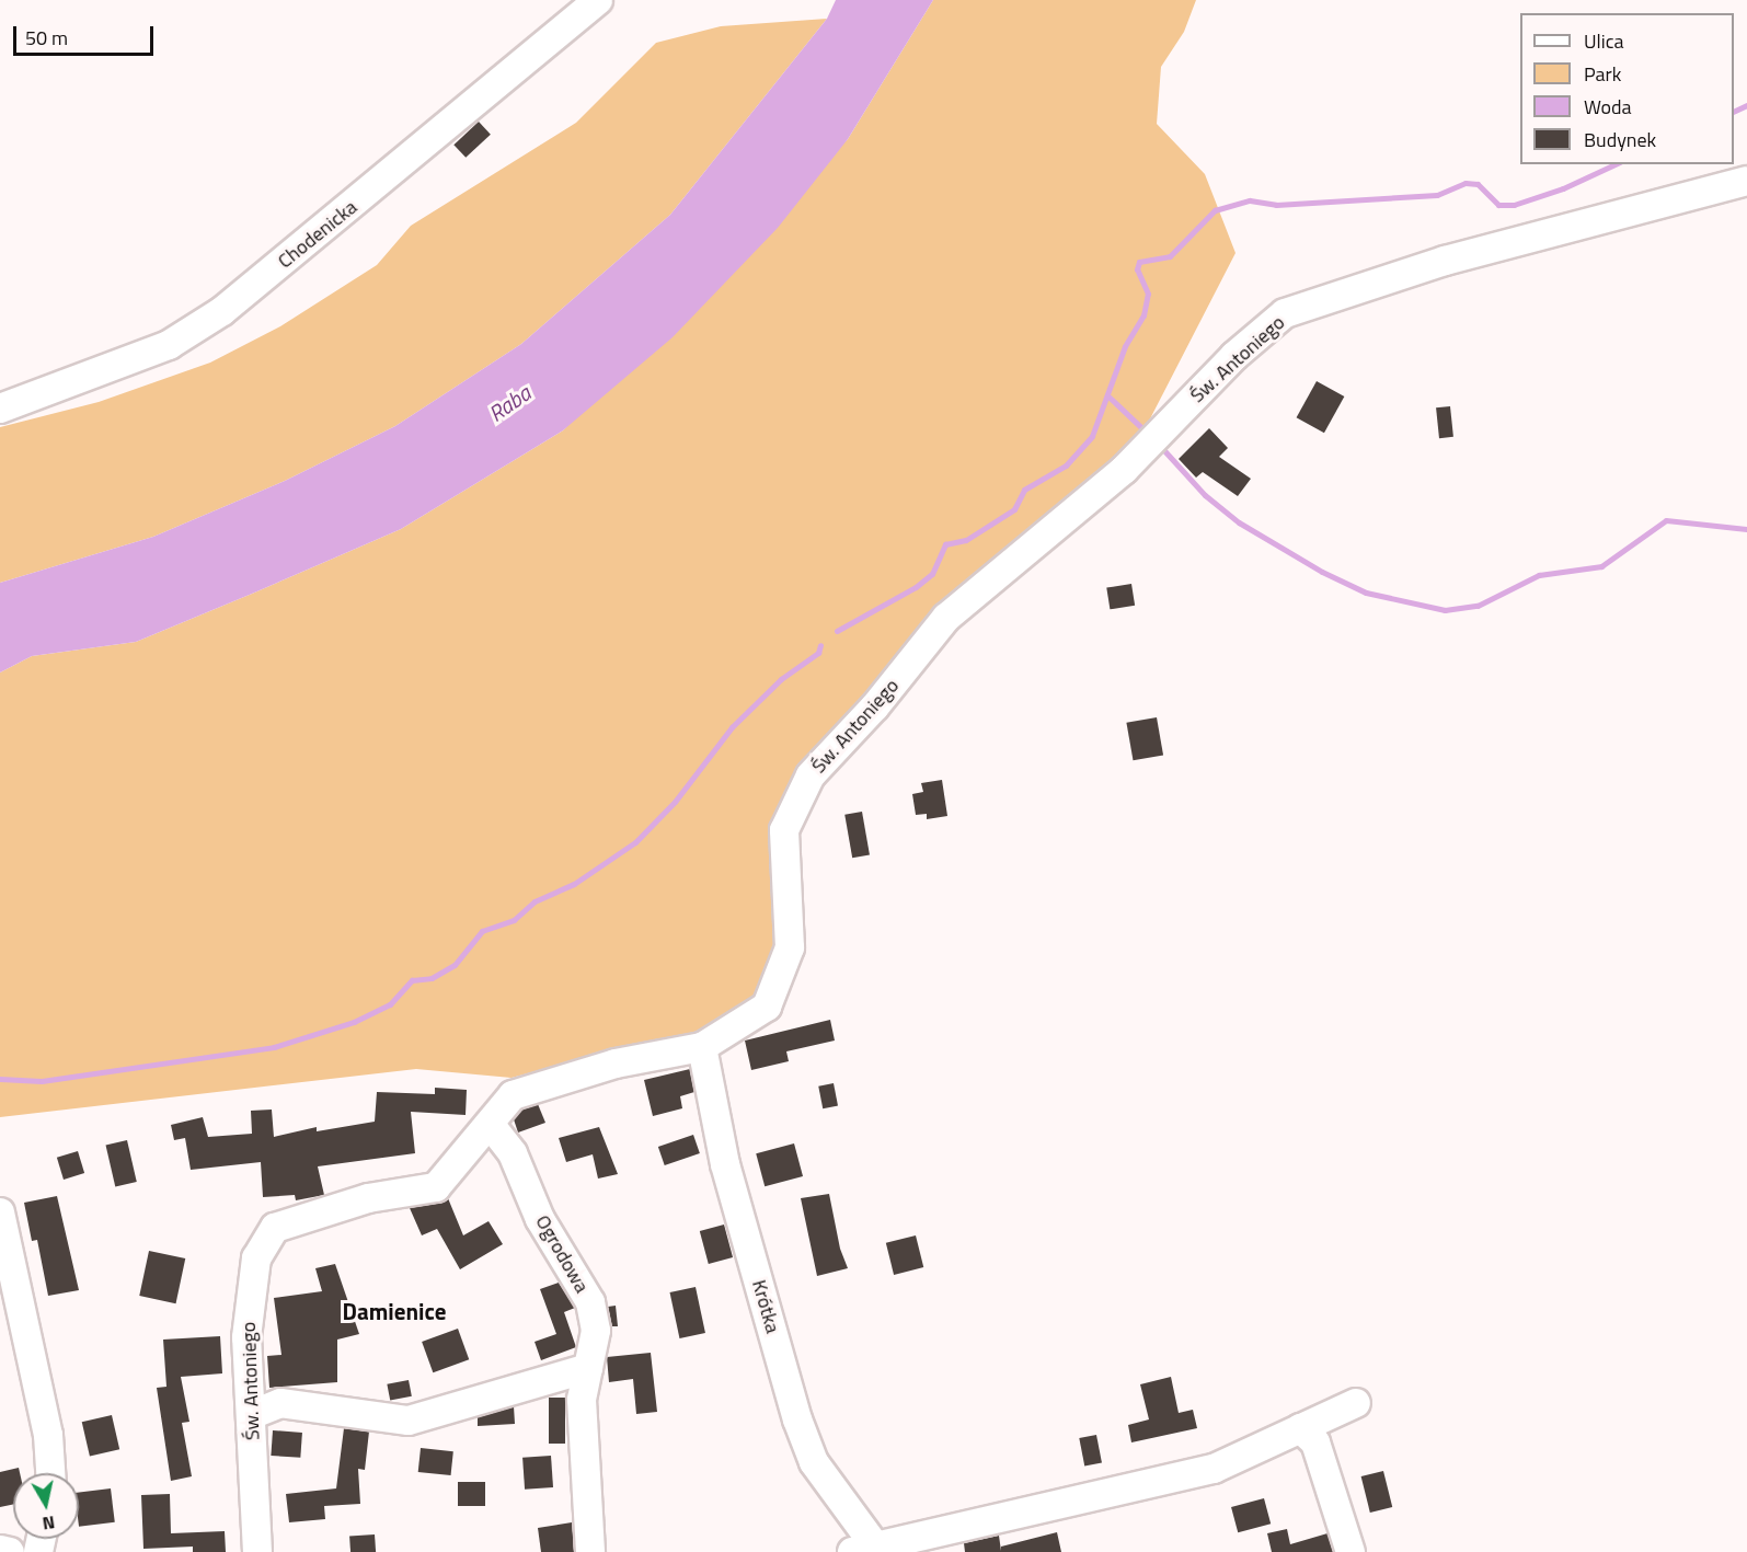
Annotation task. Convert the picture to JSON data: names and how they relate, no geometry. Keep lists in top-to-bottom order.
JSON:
{
  "streets": {
    "street": [
      "Chodenicka",
      "Św. Antoniego",
      "Ogrodowa",
      "Krótka"
    ]
  },
  "crossings": [
    ["Św. Antoniego", "Ogrodowa"],
    ["Św. Antoniego", "Krótka"]
  ],
  "districts": ["Damienice"],
  "water": ["Raba"],
  "legend": [
    "Ulica",
    "Park",
    "Woda",
    "Budynek"
  ],
  "scale_bar": "50 m",
  "north": "bottom"
}
